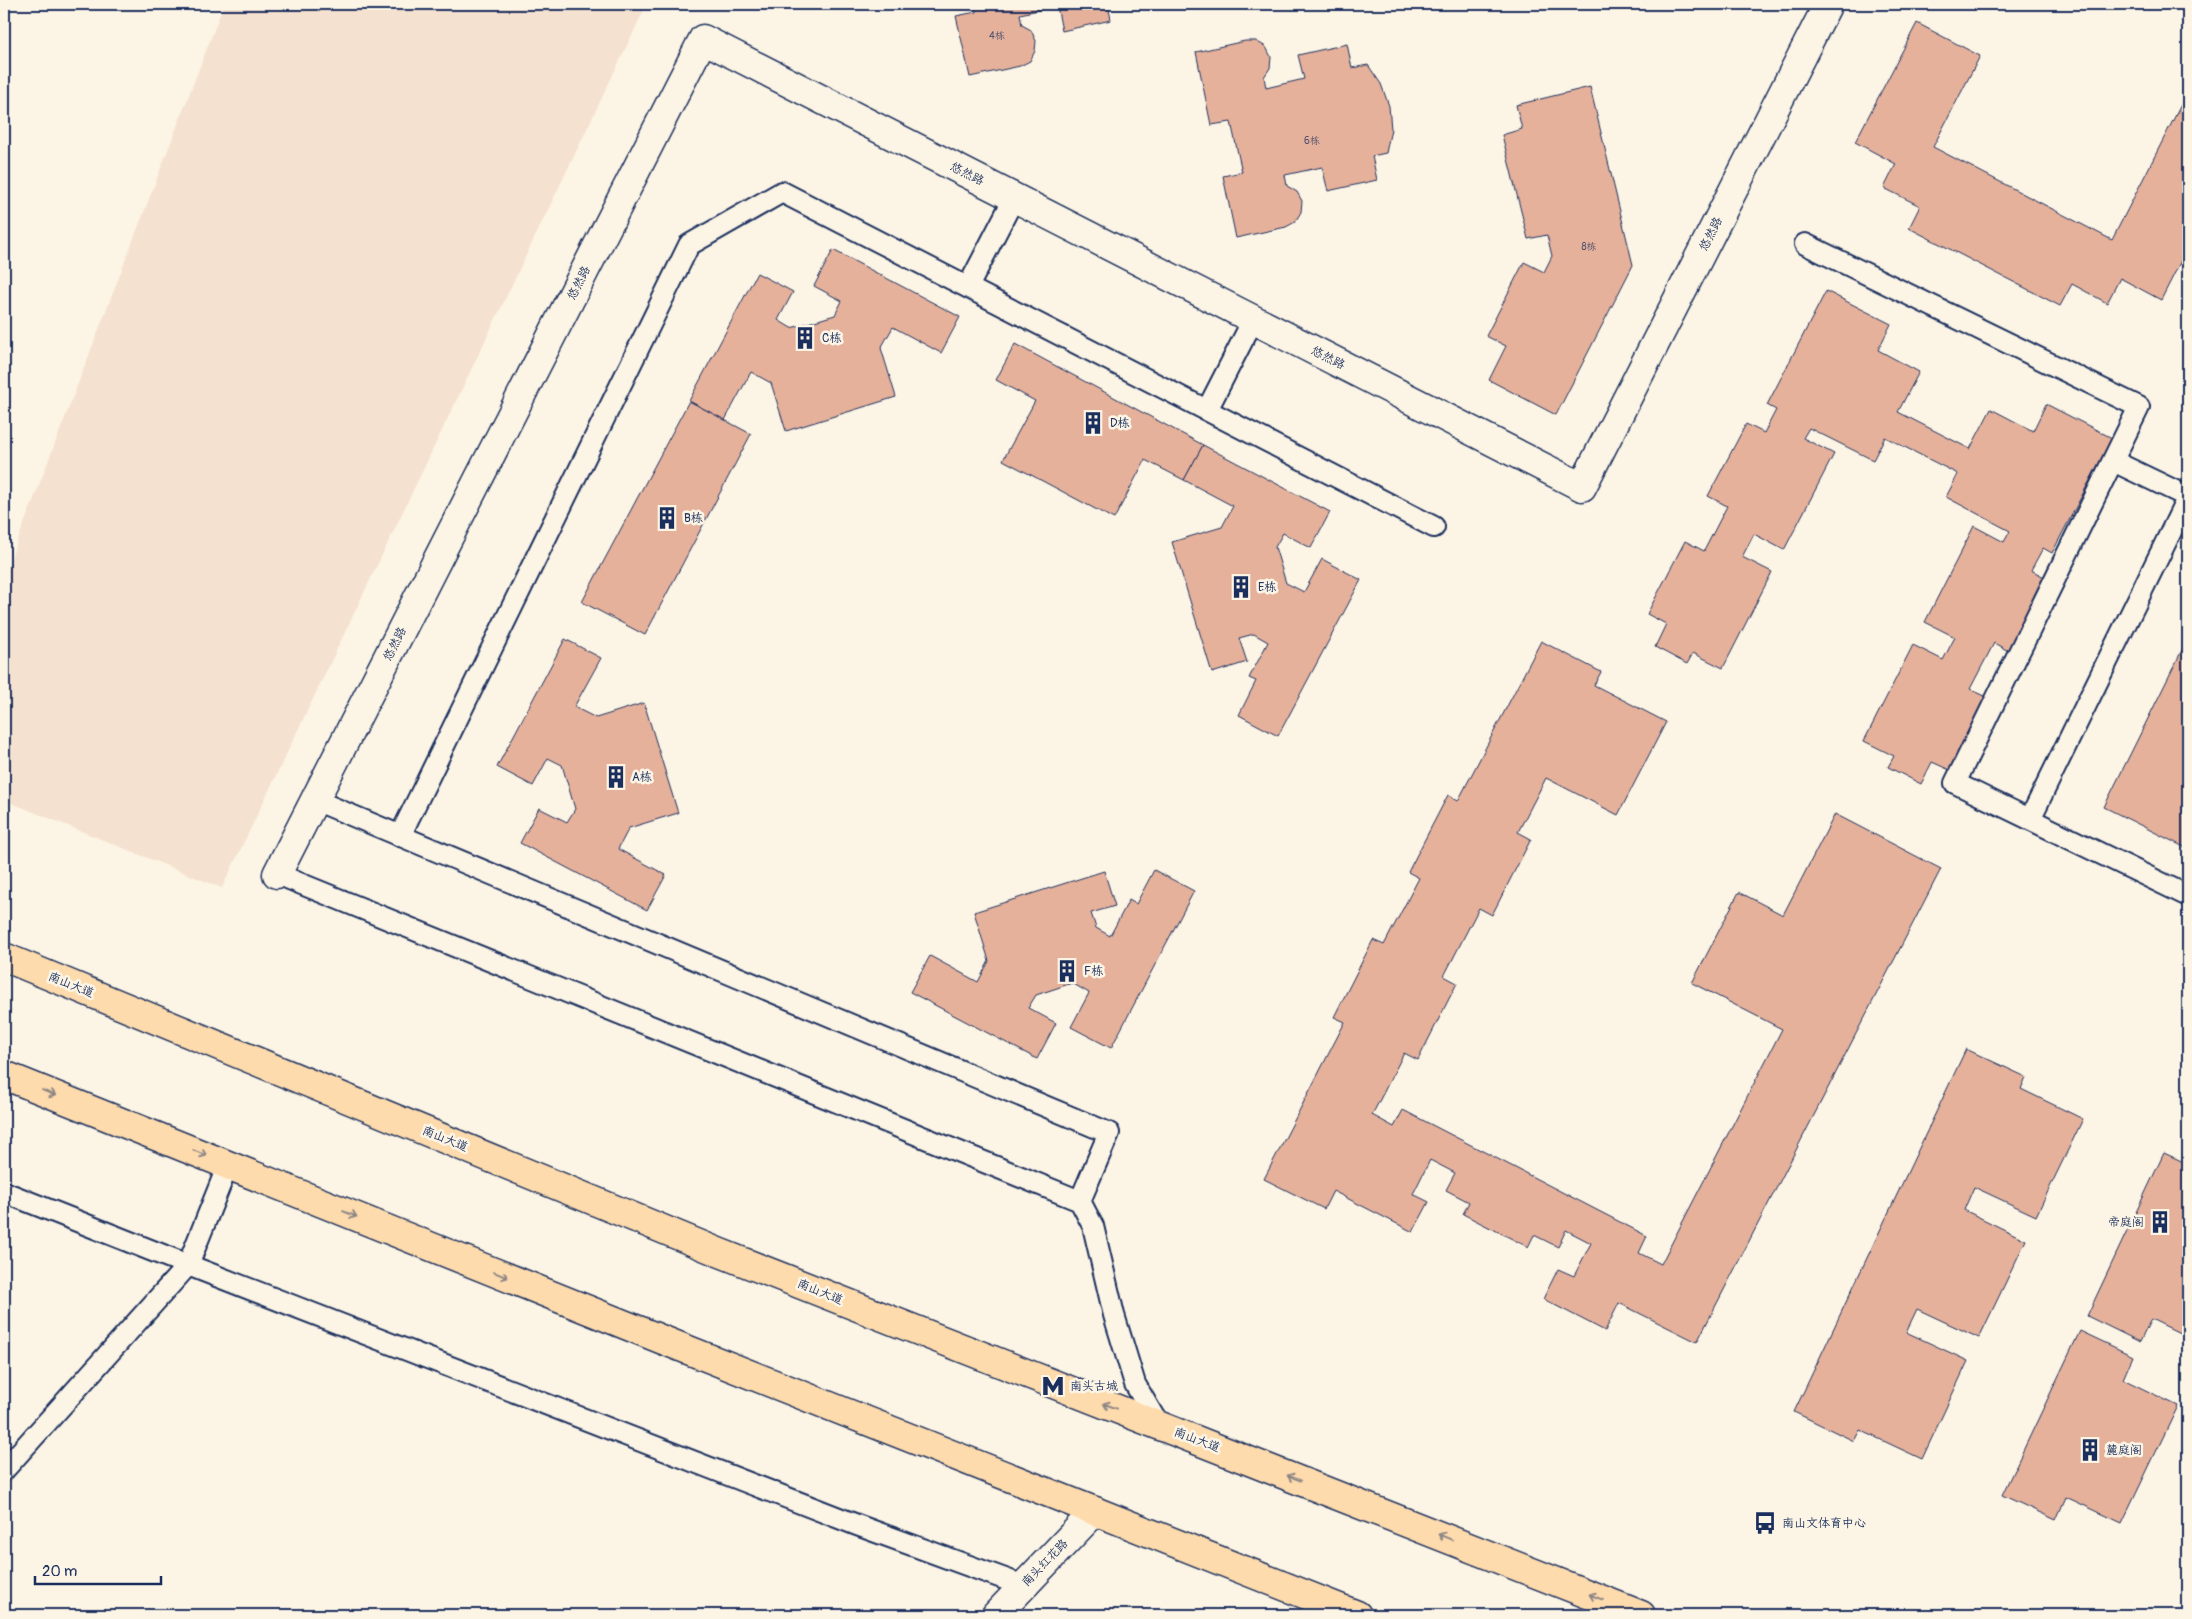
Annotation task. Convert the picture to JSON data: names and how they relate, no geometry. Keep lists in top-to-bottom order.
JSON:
{
  "streets": {
    "main road": ["南山大道"],
    "street": ["悠然路", "南头红花路"]
  },
  "places": {
    "building": [
      "C栋",
      "D栋",
      "B栋",
      "E栋",
      "A栋",
      "F栋",
      "帝庭阁",
      "麓庭阁"
    ],
    "metro station": ["南头古城"],
    "bus stop": ["南山文体育中心"]
  },
  "house_numbers": ["4栋", "6栋", "8栋"],
  "scale_bar": "20 m"
}
